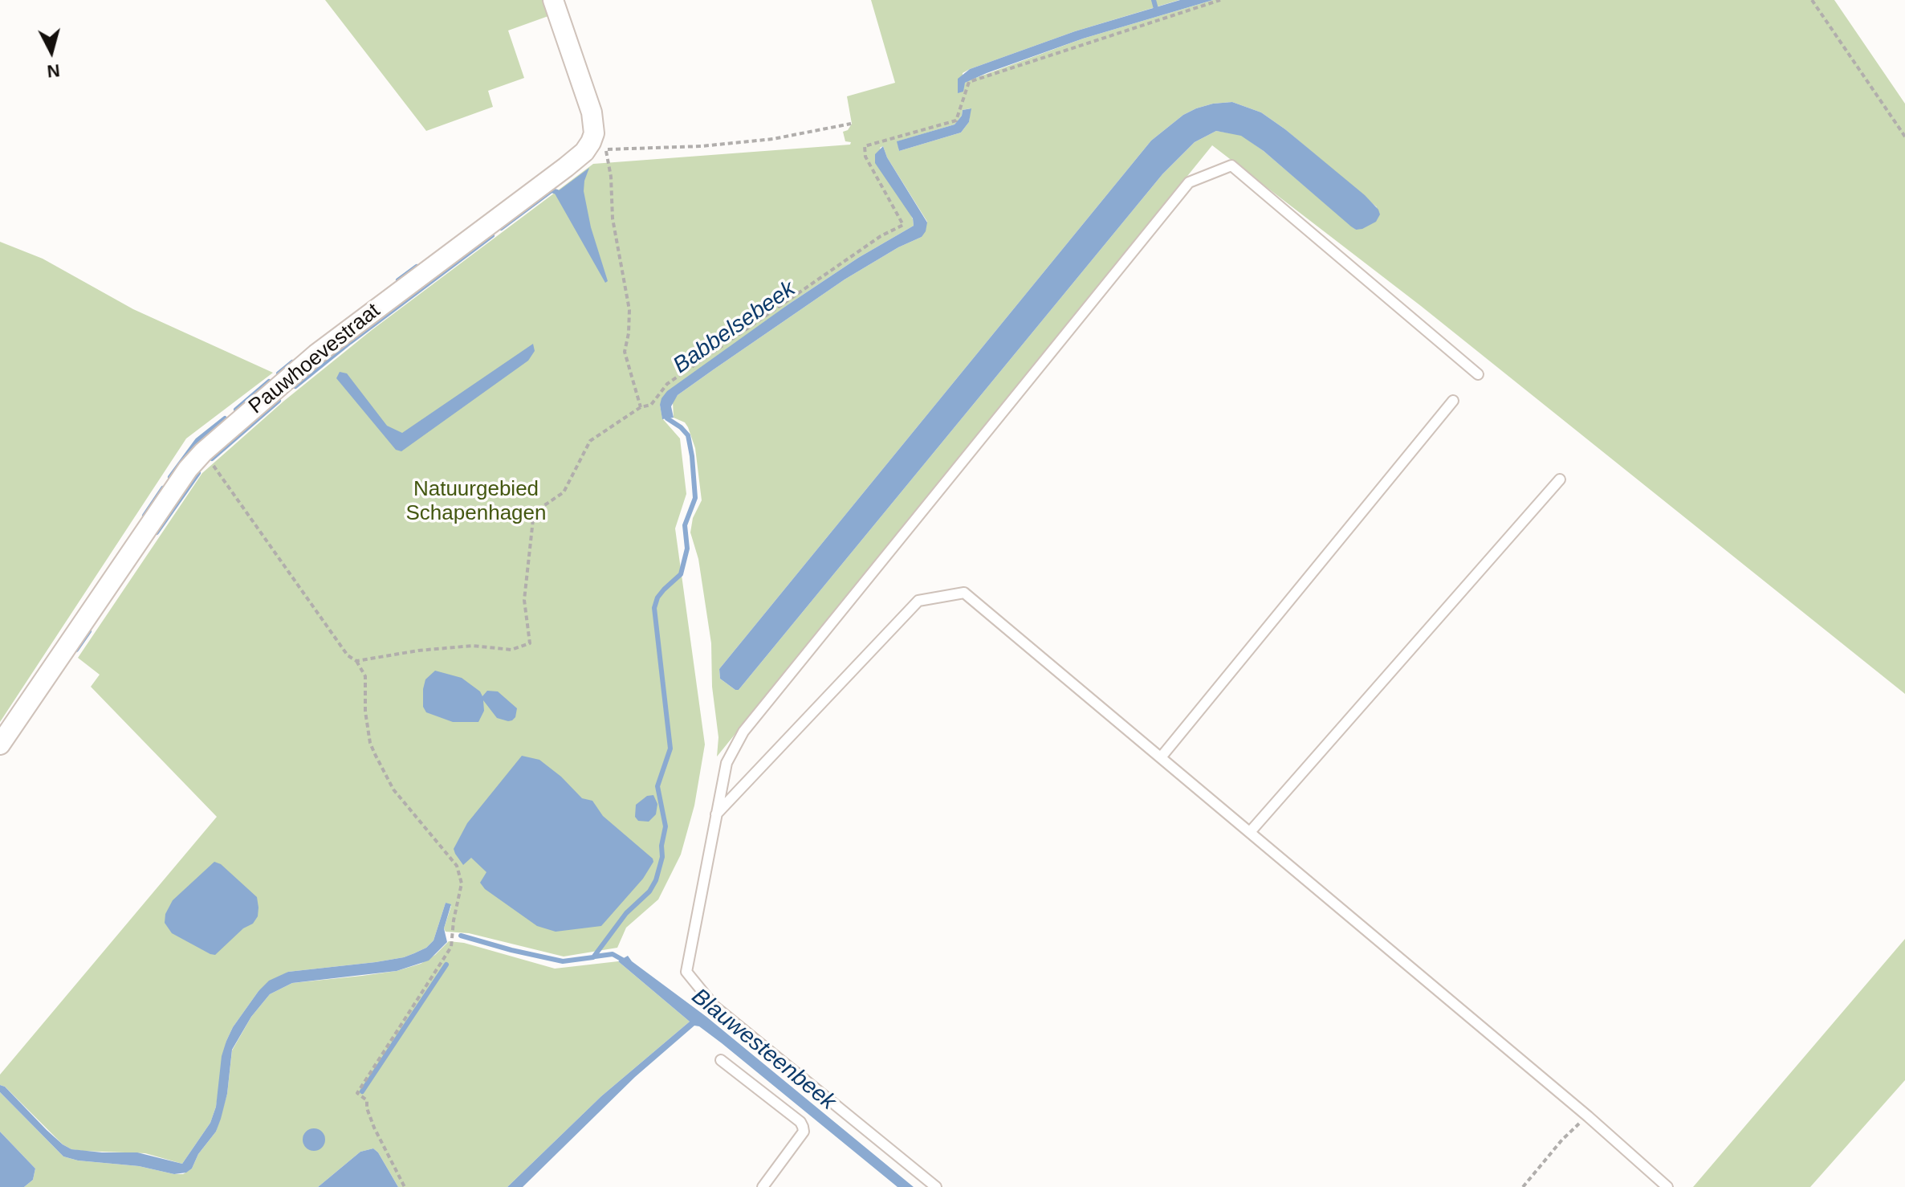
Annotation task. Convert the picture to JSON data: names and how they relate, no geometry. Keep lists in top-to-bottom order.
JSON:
{
  "streets": {
    "street": ["Pauwhoevestraat"]
  },
  "water": ["Babbelsebeek", "Blauwesteenbeek"],
  "parks": ["Natuurgebied Schapenhagen"],
  "north": "bottom"
}
